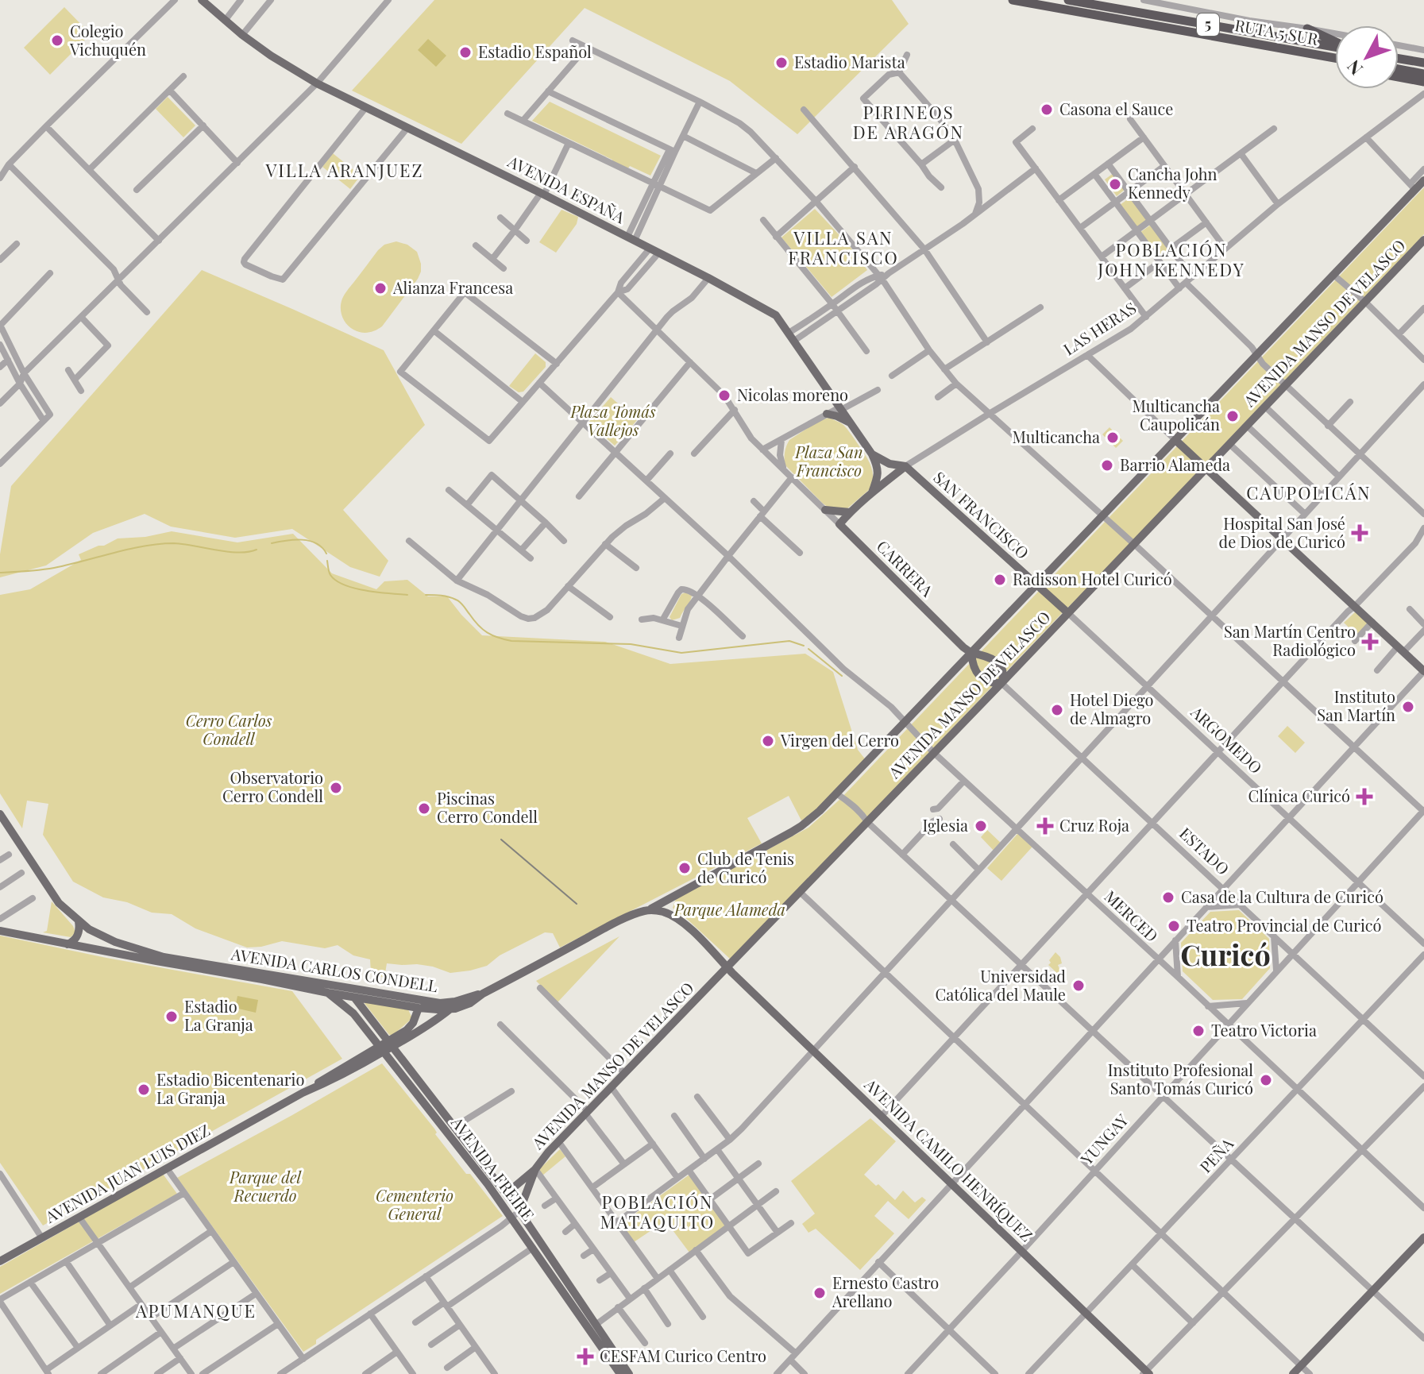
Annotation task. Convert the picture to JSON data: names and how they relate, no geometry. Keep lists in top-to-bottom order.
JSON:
{
  "streets": {
    "highway": ["5", "RUTA 5 SUR"],
    "main road": [
      "AVENIDA ESPAÑA",
      "AVENIDA MANSO DE VELASCO",
      "LAS HERAS",
      "SAN FRANCISCO",
      "CARRERA",
      "ARGOMEDO",
      "ESTADO",
      "AVENIDA CARLOS CONDELL",
      "AVENIDA CAMILO HENRÍQUEZ",
      "AVENIDA FREIRE",
      "AVENIDA JUAN LUIS DIEZ"
    ],
    "street": ["MERCED", "YUNGAY", "PEÑA"]
  },
  "crossings": [
    ["AVENIDA ESPAÑA", "LAS HERAS"],
    ["AVENIDA ESPAÑA", "CARRERA"],
    ["AVENIDA MANSO DE VELASCO", "SAN FRANCISCO"],
    ["AVENIDA MANSO DE VELASCO", "CARRERA"],
    ["AVENIDA MANSO DE VELASCO", "ARGOMEDO"],
    ["AVENIDA MANSO DE VELASCO", "ESTADO"],
    ["AVENIDA MANSO DE VELASCO", "MERCED"],
    ["AVENIDA MANSO DE VELASCO", "AVENIDA CARLOS CONDELL"],
    ["AVENIDA MANSO DE VELASCO", "AVENIDA CAMILO HENRÍQUEZ"],
    ["AVENIDA MANSO DE VELASCO", "AVENIDA FREIRE"],
    ["LAS HERAS", "SAN FRANCISCO"],
    ["LAS HERAS", "CARRERA"],
    ["SAN FRANCISCO", "ARGOMEDO"],
    ["CARRERA", "ESTADO"],
    ["ARGOMEDO", "YUNGAY"],
    ["ESTADO", "MERCED"],
    ["ESTADO", "YUNGAY"],
    ["ESTADO", "PEÑA"],
    ["MERCED", "YUNGAY"],
    ["MERCED", "PEÑA"],
    ["AVENIDA CARLOS CONDELL", "AVENIDA FREIRE"],
    ["AVENIDA CARLOS CONDELL", "AVENIDA JUAN LUIS DIEZ"],
    ["YUNGAY", "AVENIDA CAMILO HENRÍQUEZ"],
    ["PEÑA", "AVENIDA CAMILO HENRÍQUEZ"],
    ["AVENIDA FREIRE", "AVENIDA JUAN LUIS DIEZ"]
  ],
  "districts": [
    "PIRINEOS DE ARAGÓN",
    "VILLA ARANJUEZ",
    "VILLA SAN FRANCISCO",
    "POBLACIÓN JOHN KENNEDY",
    "CAUPOLICÁN",
    "Curicó",
    "POBLACIÓN MATAQUITO",
    "APUMANQUE"
  ],
  "parks": [
    "Plaza Tomás Vallejos",
    "Plaza San Francisco",
    "Cerro Carlos Condell",
    "Parque Alameda",
    "Parque del Recuerdo",
    "Cementerio General"
  ],
  "places": {
    "other": [
      "Colegio Vichuquén",
      "Estadio Español",
      "Estadio Marista",
      "Casona el Sauce",
      "Cancha John Kennedy",
      "Alianza Francesa",
      "Nicolas moreno",
      "Multicancha Caupolicán",
      "Multicancha",
      "Barrio Alameda",
      "Radisson Hotel Curicó",
      "Instituto San Martín",
      "Hotel Diego de Almagro",
      "Virgen del Cerro",
      "Observatorio Cerro Condell",
      "Piscinas Cerro Condell",
      "Iglesia",
      "Club de Tenis de Curicó",
      "Casa de la Cultura de Curicó",
      "Teatro Provincial de Curicó",
      "Universidad Católica del Maule",
      "Estadio La Granja",
      "Teatro Victoria",
      "Instituto Profesional Santo Tomás Curicó",
      "Estadio Bicentenario La Granja",
      "Ernesto Castro Arellano"
    ],
    "health": [
      "Hospital San José de Dios de Curicó",
      "San Martín Centro Radiológico",
      "Clínica Curicó",
      "Cruz Roja",
      "CESFAM Curico Centro"
    ]
  },
  "north": "bottom left"
}
